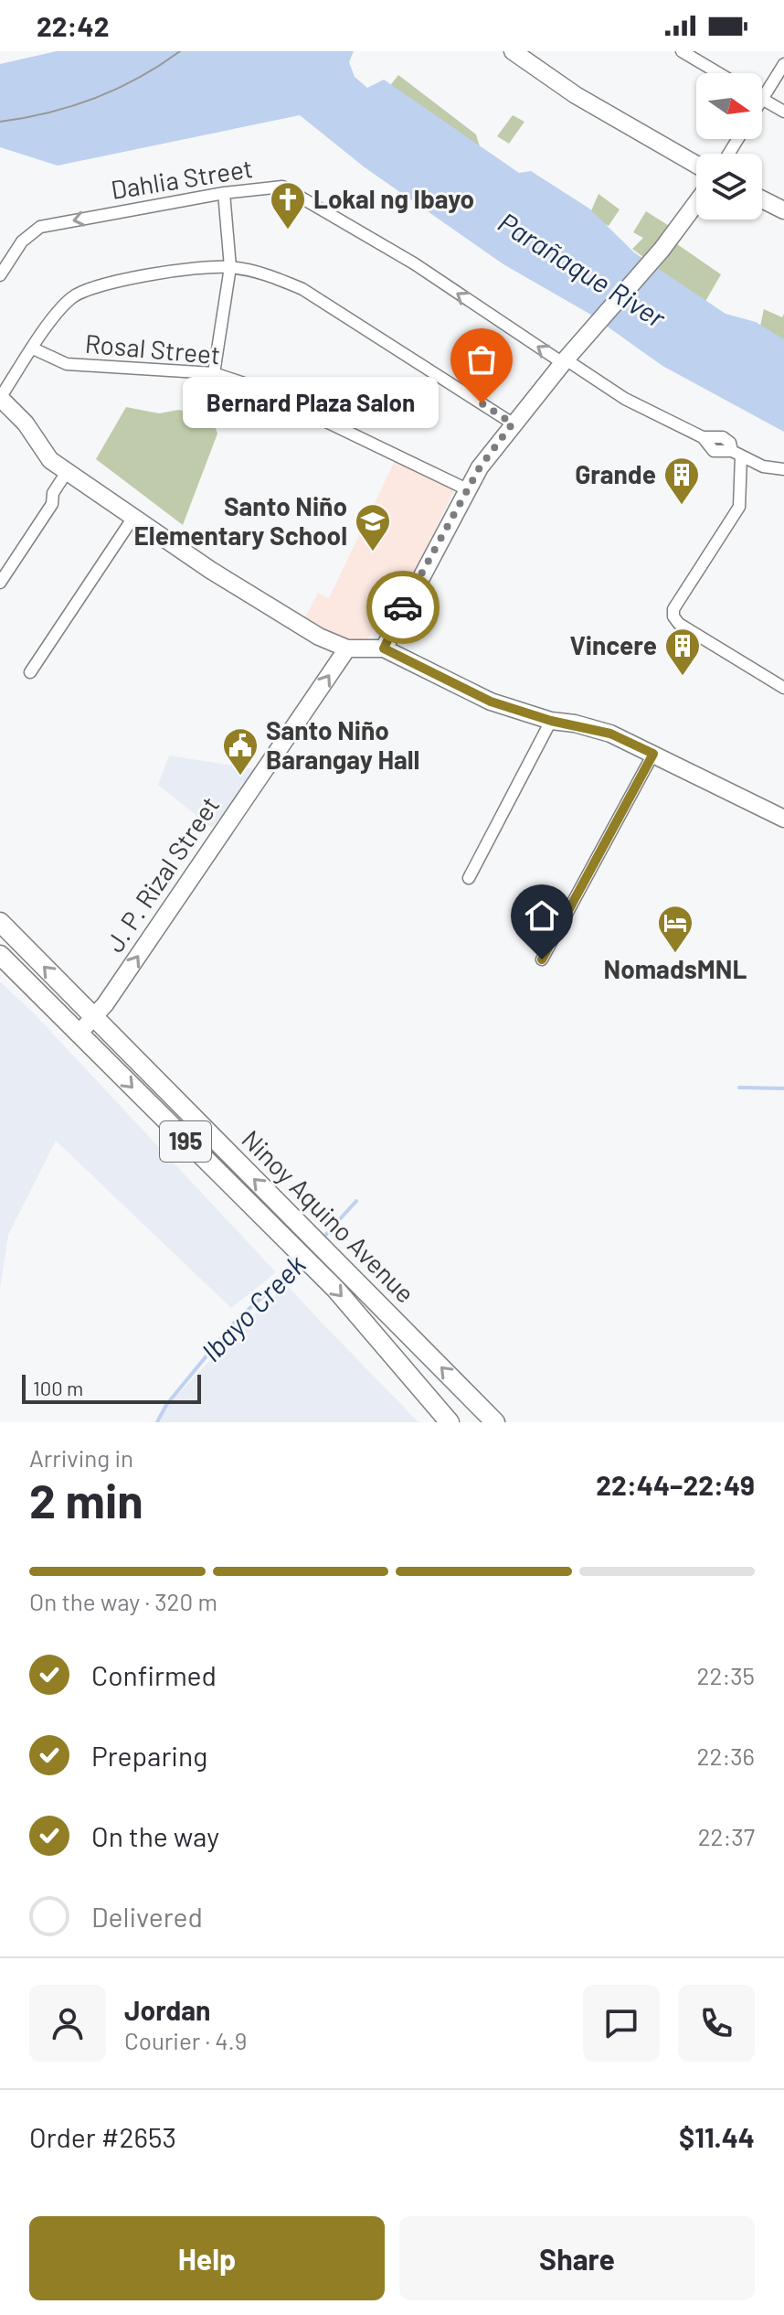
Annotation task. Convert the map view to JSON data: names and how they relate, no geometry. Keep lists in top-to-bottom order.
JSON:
{
  "streets": {
    "main road": ["195", "Ninoy Aquino Avenue"],
    "street": ["Dahlia Street", "Rosal Street", "J. P. Rizal Street"]
  },
  "crossings": [
    ["J. P. Rizal Street", "Ninoy Aquino Avenue"]
  ],
  "one_way": ["J. P. Rizal Street"],
  "water": ["Parañaque River", "Ibayo Creek"],
  "places": {
    "church": ["Lokal ng Ibayo"],
    "other": ["Bernard Plaza Salon"],
    "building": ["Grande", "Vincere"],
    "school or university": ["Santo Niño Elementary School"],
    "public building": ["Santo Niño Barangay Hall"],
    "hotel": ["NomadsMNL"]
  },
  "scale_bar": "100 m",
  "north": "right",
  "page": {
    "status": "22:42",
    "bubble": "Bernard Plaza Salon",
    "scale": "100 m",
    "heading": ["2 min", "Arriving in", "22:44–22:49"],
    "panel": [
      "Jordan",
      "Courier · 4.9",
      "Order #2653",
      "$11.44"
    ],
    "bar": "On the way · 320 m",
    "list": [
      ["Confirmed", "22:35"],
      ["Preparing", "22:36"],
      ["On the way", "22:37"],
      "Delivered"
    ],
    "buttons": ["Help", "Share"]
  }
}
